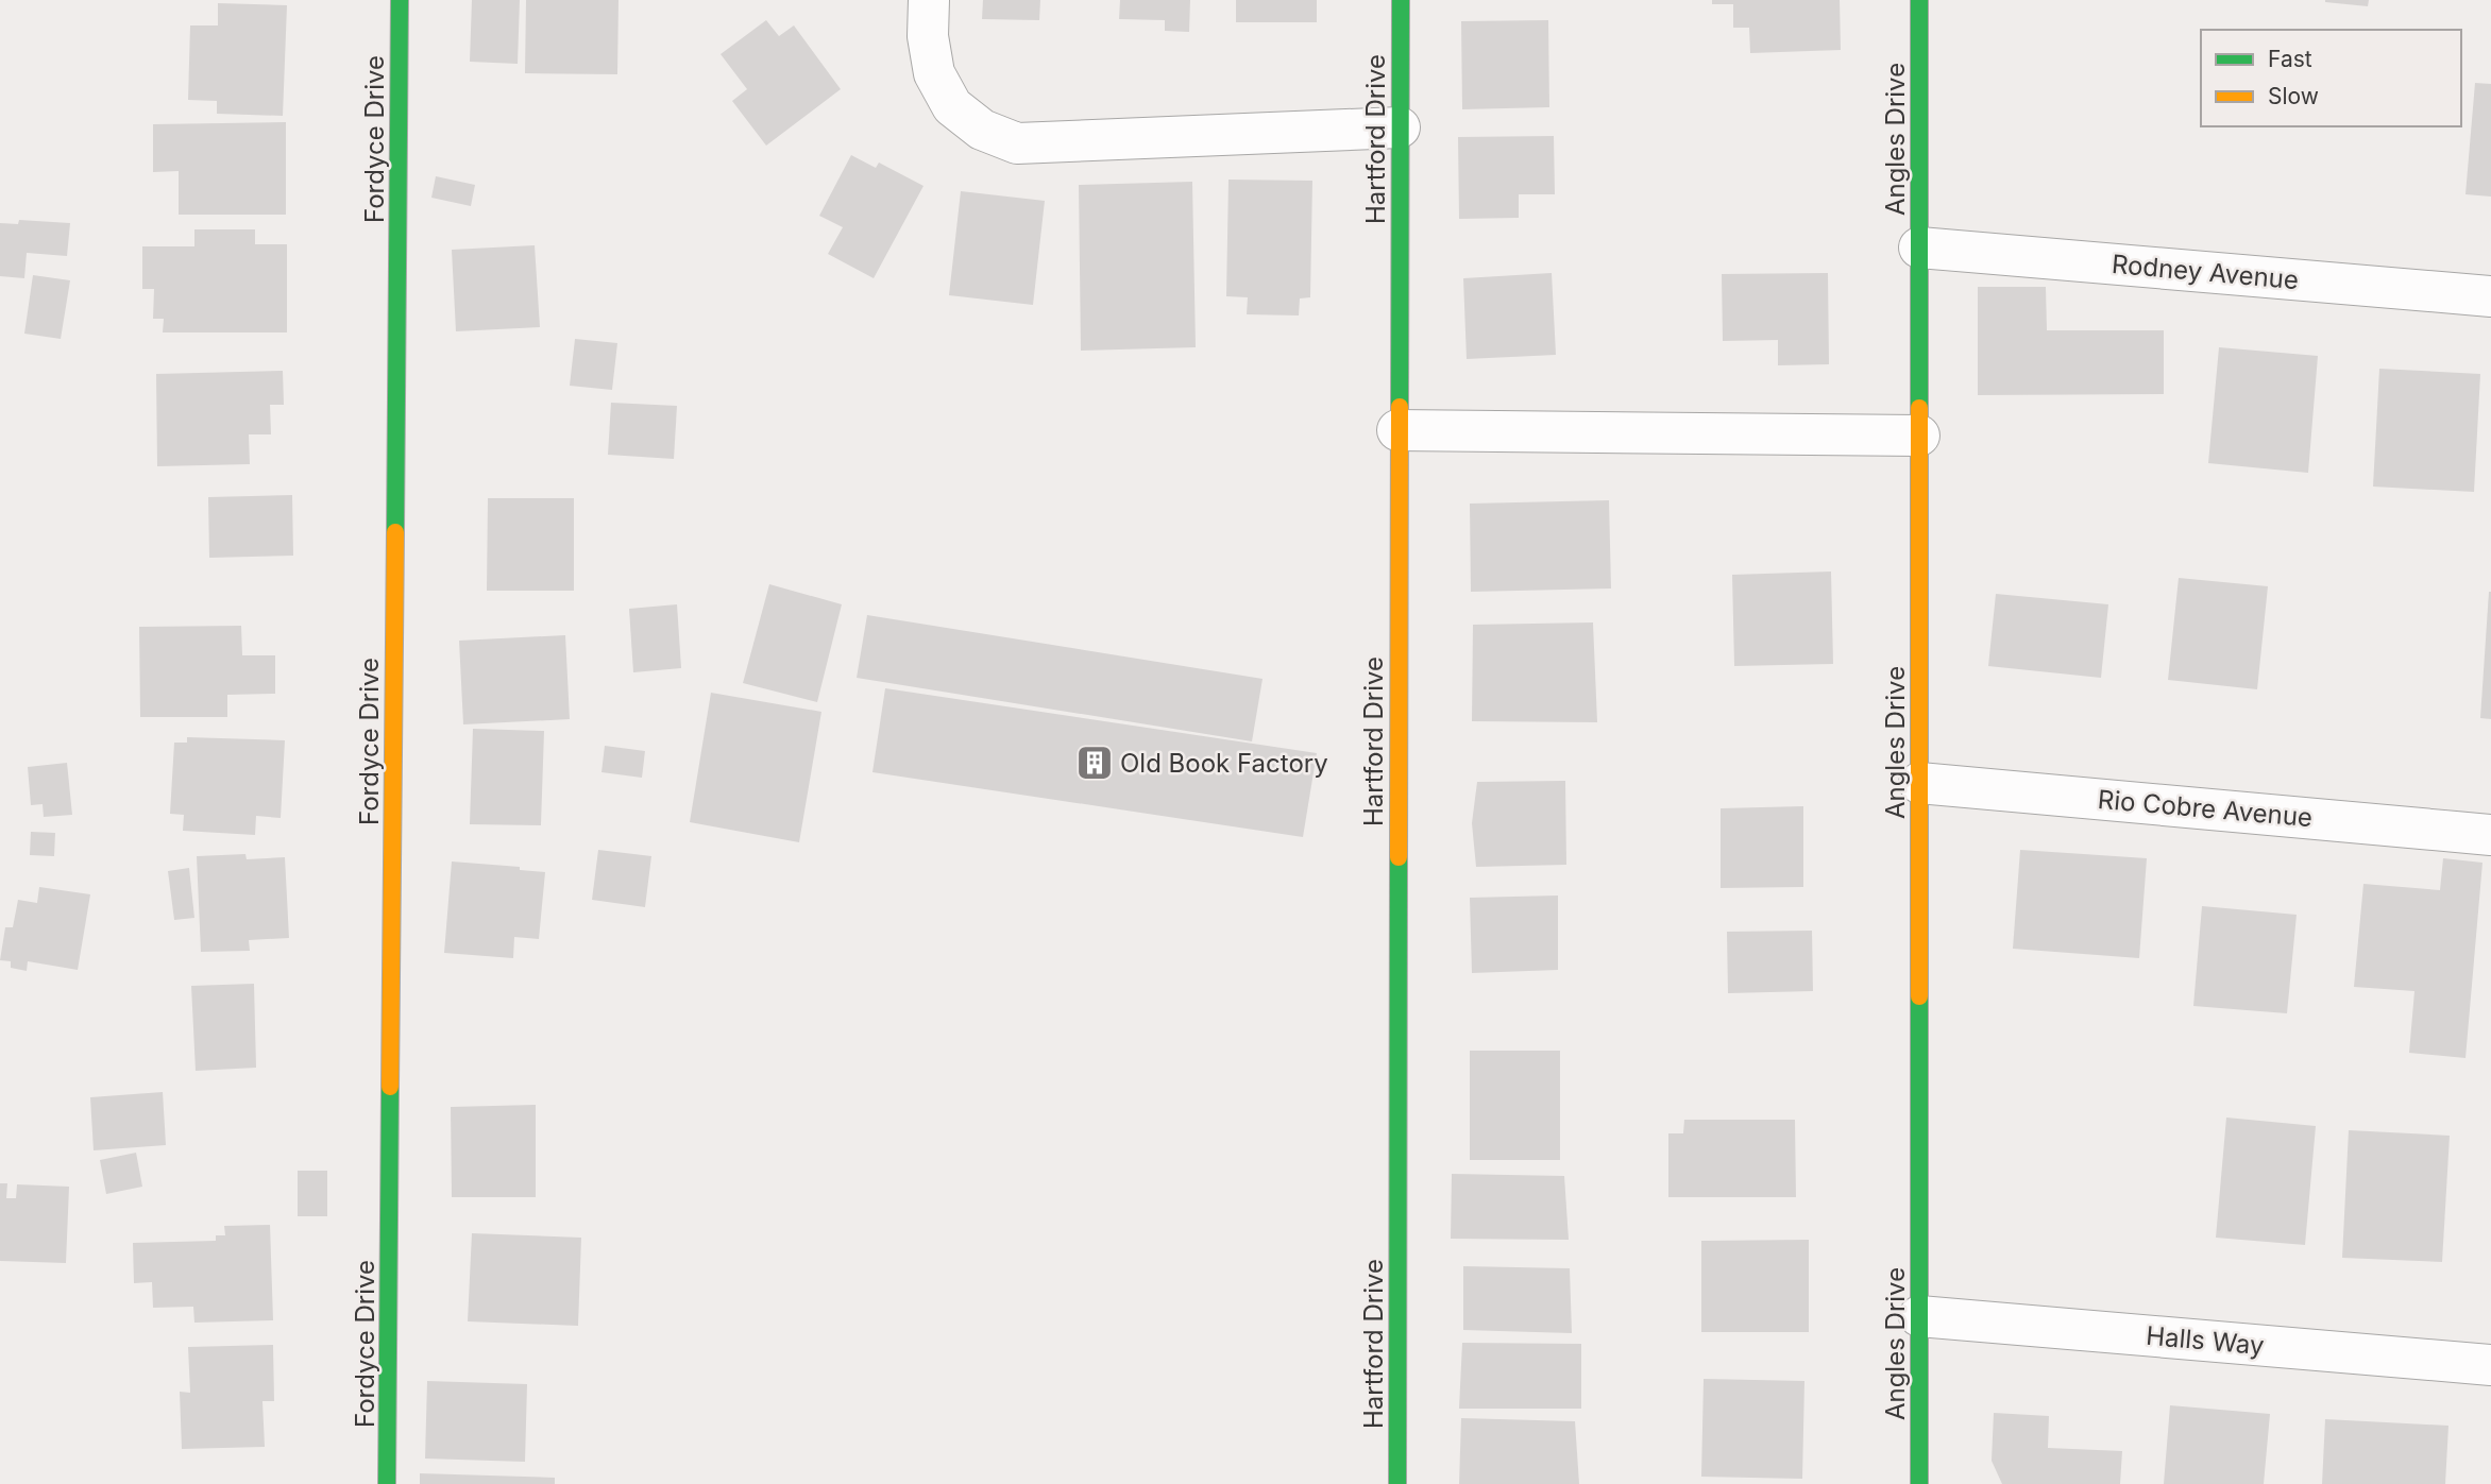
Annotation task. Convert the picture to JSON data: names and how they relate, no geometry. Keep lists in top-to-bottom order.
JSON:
{
  "streets": {
    "street": [
      "Fordyce Drive",
      "Hartford Drive",
      "Angles Drive",
      "Rodney Avenue",
      "Rio Cobre Avenue",
      "Halls Way"
    ]
  },
  "crossings": [
    ["Angles Drive", "Rodney Avenue"],
    ["Angles Drive", "Rio Cobre Avenue"],
    ["Angles Drive", "Halls Way"]
  ],
  "places": {
    "building": ["Old Book Factory"]
  },
  "legend": ["Fast", "Slow"]
}
